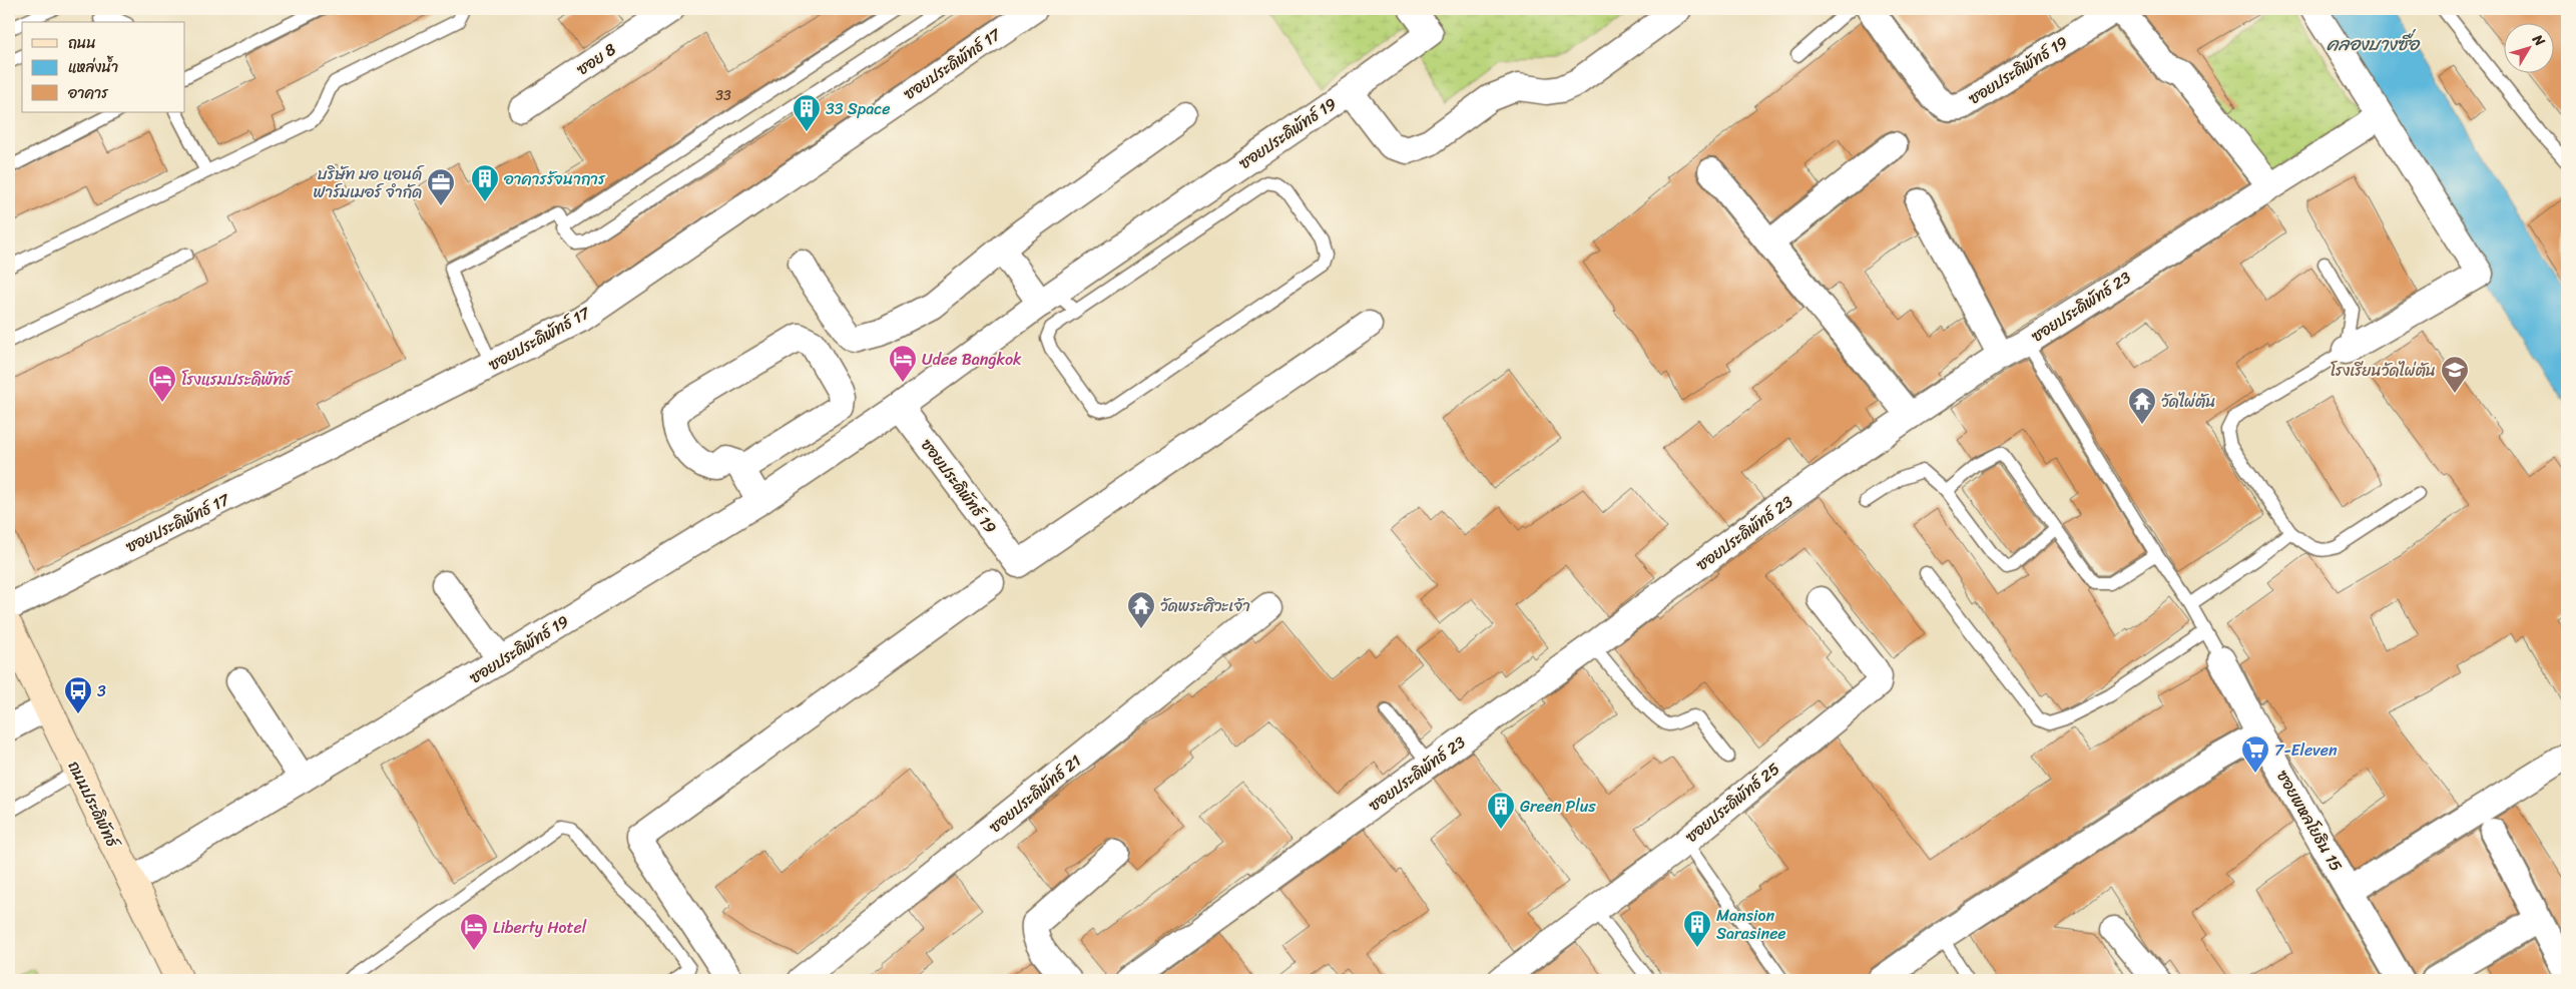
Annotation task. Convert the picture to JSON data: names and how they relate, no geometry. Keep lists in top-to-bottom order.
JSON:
{
  "streets": {
    "main road": ["ถนนประดิพัทธ์"],
    "street": [
      "ซอย 8",
      "ซอยประดิพัทธ์ 17",
      "ซอยประดิพัทธ์ 19",
      "ซอยประดิพัทธ์ 23",
      "ซอยประดิพัทธ์ 21",
      "ซอยประดิพัทธ์ 25",
      "ซอยพหลโยธิน 15"
    ]
  },
  "crossings": [
    ["ซอยประดิพัทธ์ 19", "ถนนประดิพัทธ์"]
  ],
  "water": ["คลองบางซื่อ"],
  "places": {
    "building": [
      "33 Space",
      "อาคารรัจนาการ",
      "Green Plus",
      "Mansion Sarasinee"
    ],
    "office": ["บริษัท มอ แอนด์ ฟาร์มเมอร์ จำกัด"],
    "hotel": ["Udee Bangkok", "โรงแรมประดิพัทธ์", "Liberty Hotel"],
    "school or university": ["โรงเรียนวัดไผ่ตัน"],
    "temple": ["วัดไผ่ตัน", "วัดพระศิวะเจ้า"],
    "bus stop": ["3"],
    "supermarket": ["7-Eleven"]
  },
  "house_numbers": ["33"],
  "legend": ["ถนน", "แหล่งน้ำ", "อาคาร"],
  "north": "top right"
}
